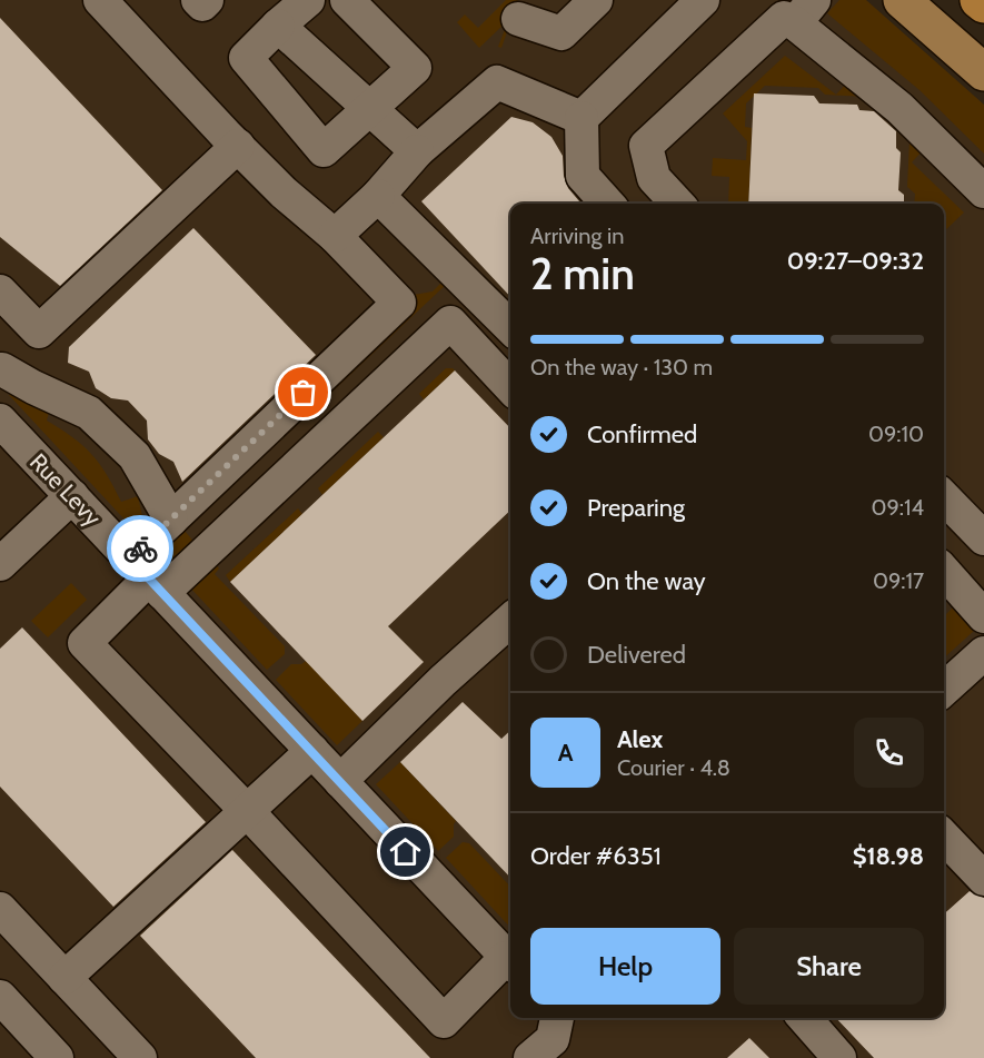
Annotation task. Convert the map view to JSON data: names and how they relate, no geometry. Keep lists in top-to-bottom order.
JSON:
{
  "streets": {
    "street": ["Rue Levy"]
  },
  "page": {
    "heading": ["2 min", "Arriving in", "09:27–09:32"],
    "panel": [
      "Alex",
      "Courier · 4.8",
      "Order #6351",
      "$18.98"
    ],
    "bar": "On the way · 130 m",
    "list": [
      ["Confirmed", "09:10"],
      ["Preparing", "09:14"],
      ["On the way", "09:17"],
      "Delivered"
    ],
    "round": "A",
    "buttons": ["Help", "Share"]
  }
}
